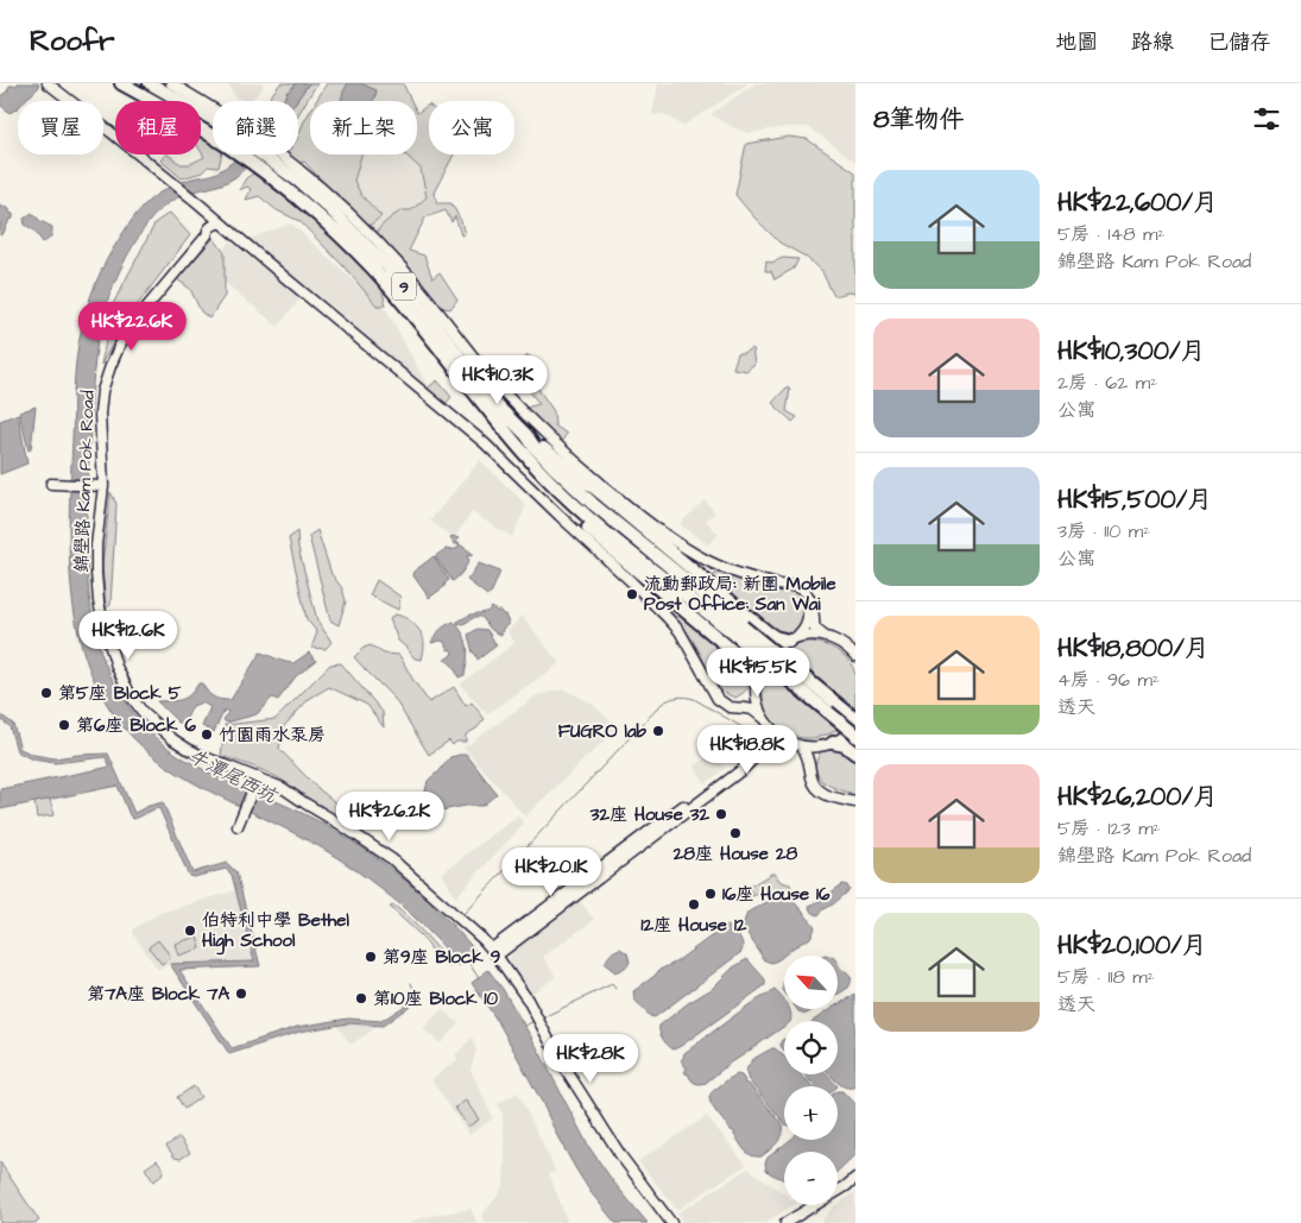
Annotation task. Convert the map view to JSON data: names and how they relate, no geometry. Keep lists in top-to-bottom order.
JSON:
{
  "streets": {
    "highway": ["9"],
    "street": ["錦壆路 Kam Pok Road"]
  },
  "water": ["牛潭尾西坑"],
  "places": [
    "流動郵政局: 新圍 Mobile Post Office: San Wai",
    "第5座 Block 5",
    "第6座 Block 6",
    "FUGRO lab",
    "竹園雨水泵房",
    "32座 House 32",
    "28座 House 28",
    "16座 House 16",
    "12座 House 12",
    "伯特利中學 Bethel High School",
    "第9座 Block 9",
    "第7A座 Block 7A",
    "第10座 Block 10"
  ],
  "north": "top left",
  "page": {
    "header": "Roofr",
    "nav": ["地圖", "路線", "已儲存"],
    "heading": "8筆物件",
    "chip": [
      "買屋",
      "租屋",
      "篩選",
      "新上架",
      "公寓"
    ],
    "list": [
      {
        "name": "HK$22,600/月",
        "note": "5房 · 148 m² · 錦壆路 Kam Pok Road"
      },
      {
        "name": "HK$10,300/月",
        "note": "2房 · 62 m² · 公寓"
      },
      {
        "name": "HK$15,500/月",
        "note": "3房 · 110 m² · 公寓"
      },
      {
        "name": "HK$18,800/月",
        "note": "4房 · 96 m² · 透天"
      },
      {
        "name": "HK$26,200/月",
        "note": "5房 · 123 m² · 錦壆路 Kam Pok Road"
      },
      {
        "name": "HK$20,100/月",
        "note": "5房 · 118 m² · 透天"
      }
    ],
    "price": [
      "HK$22.6K",
      "HK$10.3K",
      "HK$12.6K",
      "HK$15.5K",
      "HK$18.8K",
      "HK$26.2K",
      "HK$20.1K",
      "HK$28K"
    ],
    "map_buttons": ["+", "−"]
  }
}
